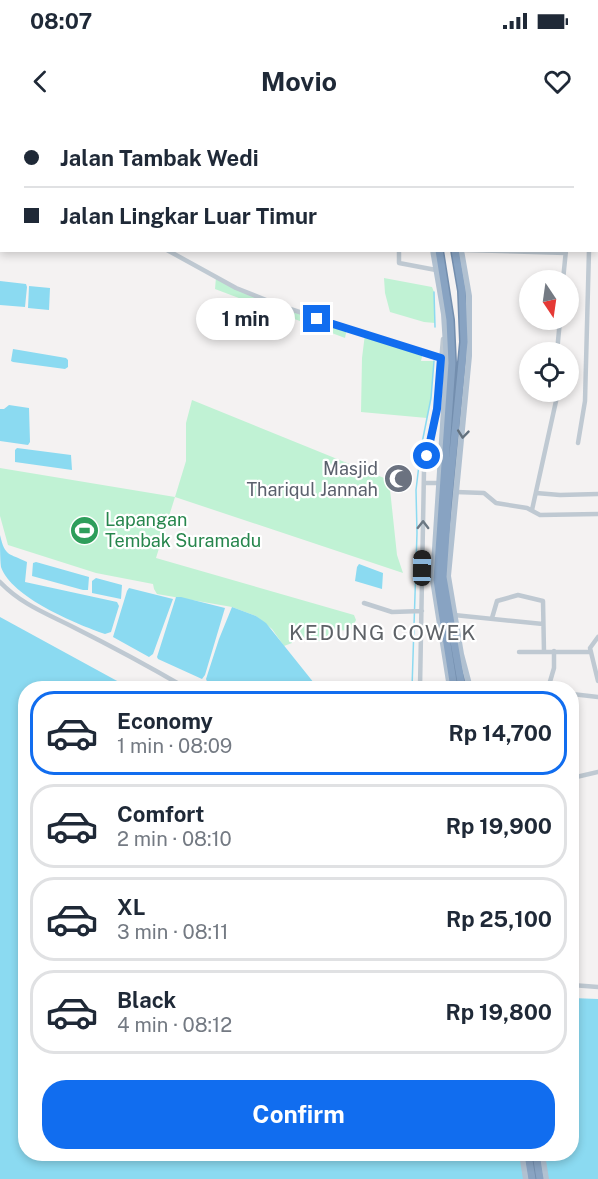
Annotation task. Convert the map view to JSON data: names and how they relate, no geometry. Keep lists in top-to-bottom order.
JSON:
{
  "districts": ["KEDUNG COWEK"],
  "places": {
    "mosque": ["Masjid Thariqul Jannah"],
    "sports": ["Lapangan Tembak Suramadu"]
  },
  "north": "bottom",
  "page": {
    "status": "08:07",
    "header": "Movio",
    "banner": ["Jalan Tambak Wedi", "Jalan Lingkar Luar Timur"],
    "bubble": "1 min",
    "list": [
      {
        "name": "Economy",
        "note": "1 min · 08:09",
        "value": "Rp 14,700"
      },
      {
        "name": "Comfort",
        "note": "2 min · 08:10",
        "value": "Rp 19,900"
      },
      {
        "name": "XL",
        "note": "3 min · 08:11",
        "value": "Rp 25,100"
      },
      {
        "name": "Black",
        "note": "4 min · 08:12",
        "value": "Rp 19,800"
      }
    ],
    "buttons": "Confirm"
  }
}
